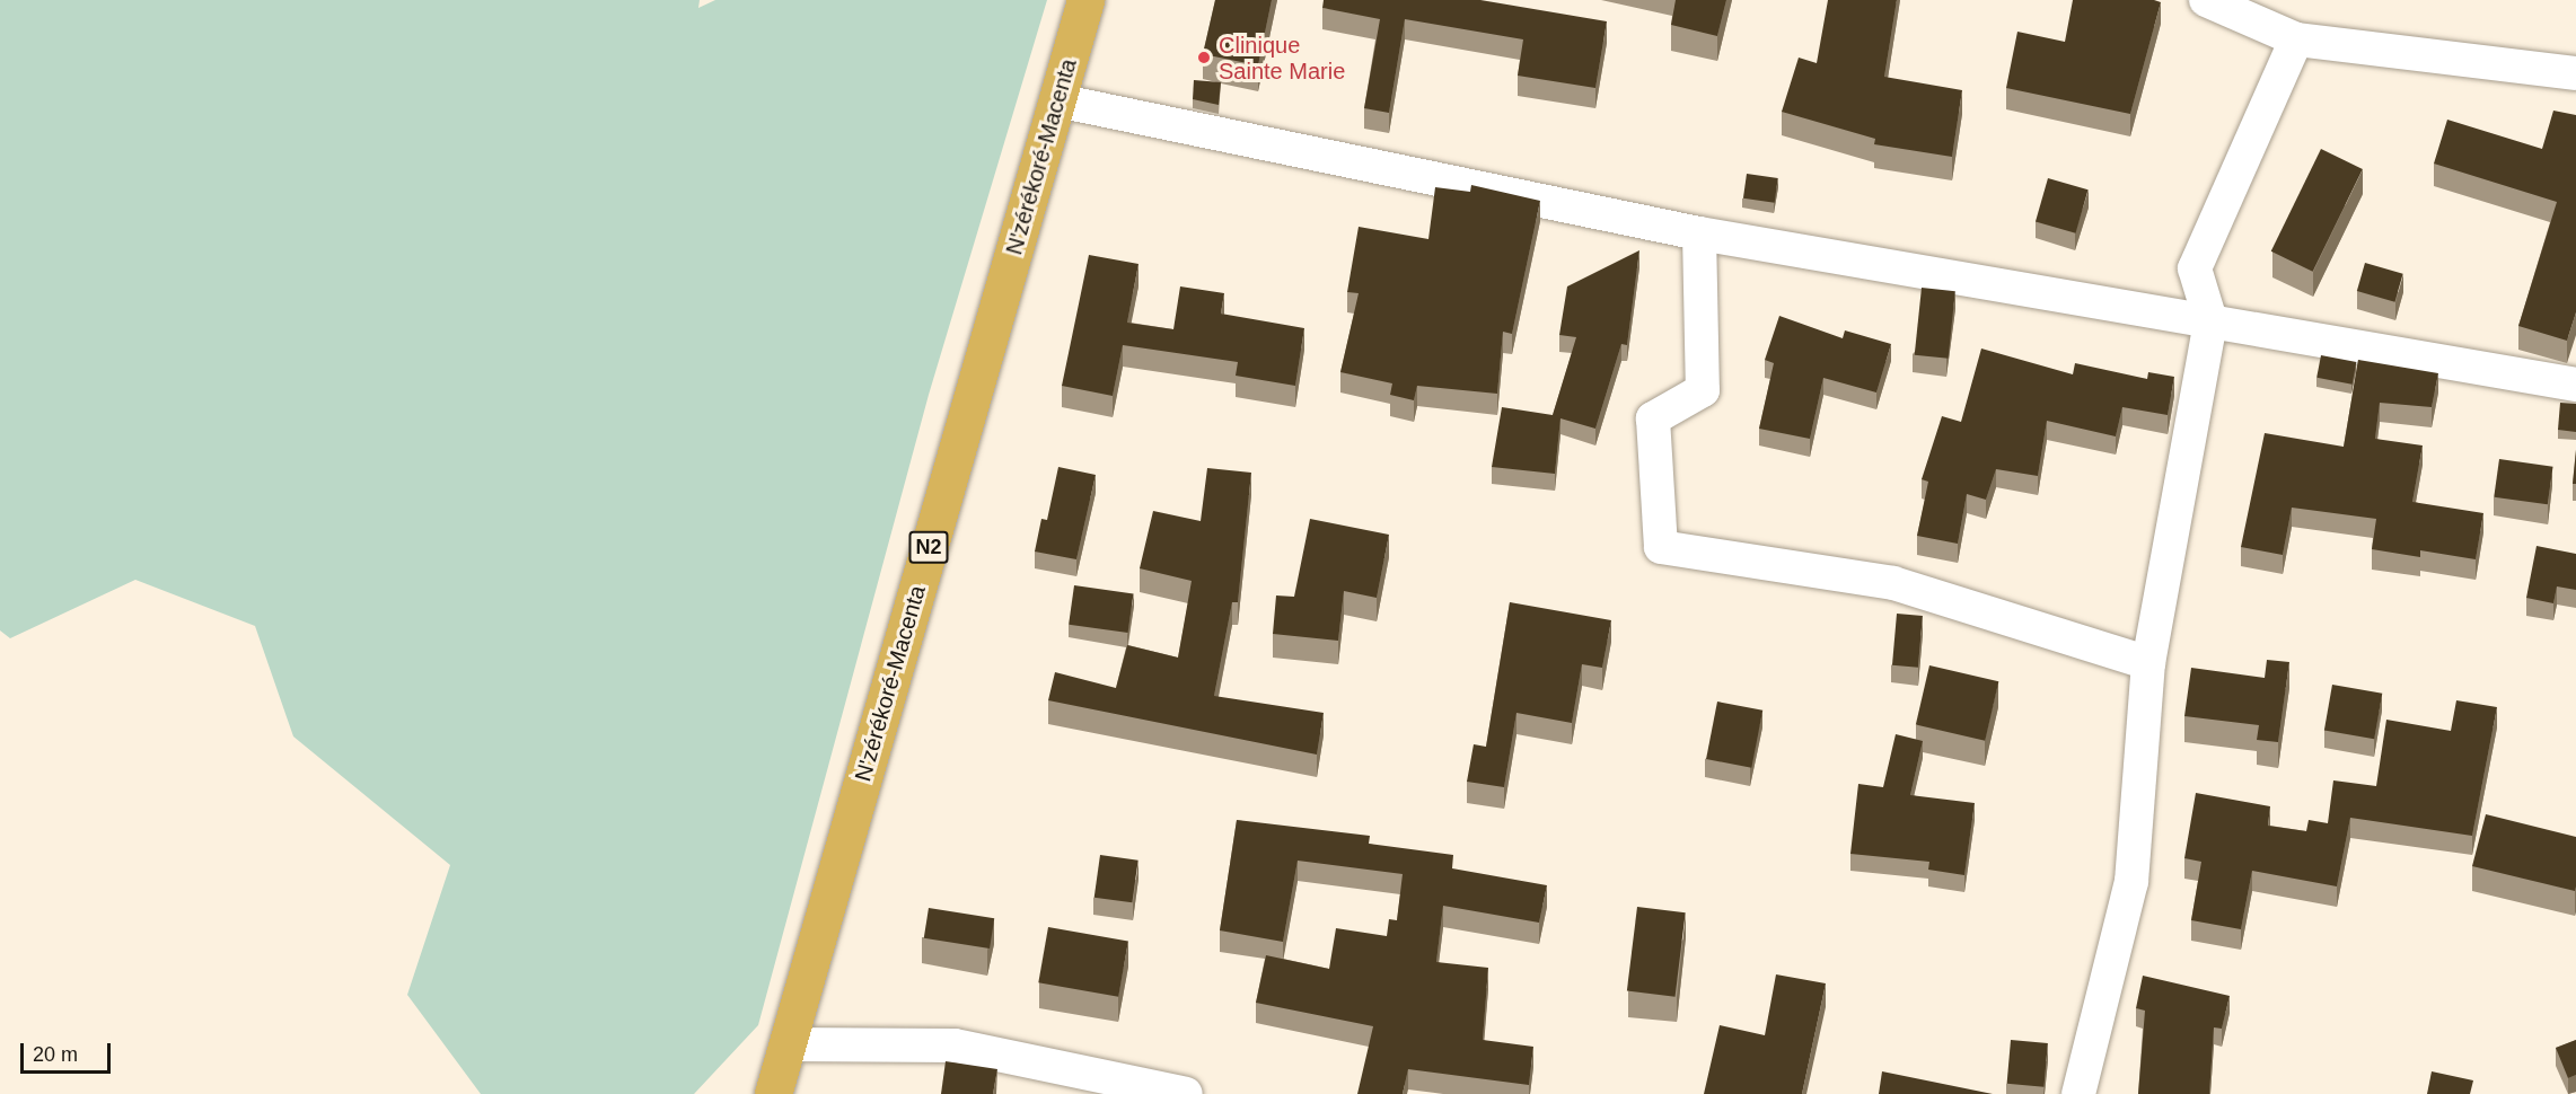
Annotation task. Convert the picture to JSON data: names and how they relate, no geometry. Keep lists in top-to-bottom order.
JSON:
{
  "streets": {
    "highway": ["N'zérékoré-Macenta", "N2"]
  },
  "places": ["Clinique Sainte Marie"],
  "scale_bar": "20 m"
}
